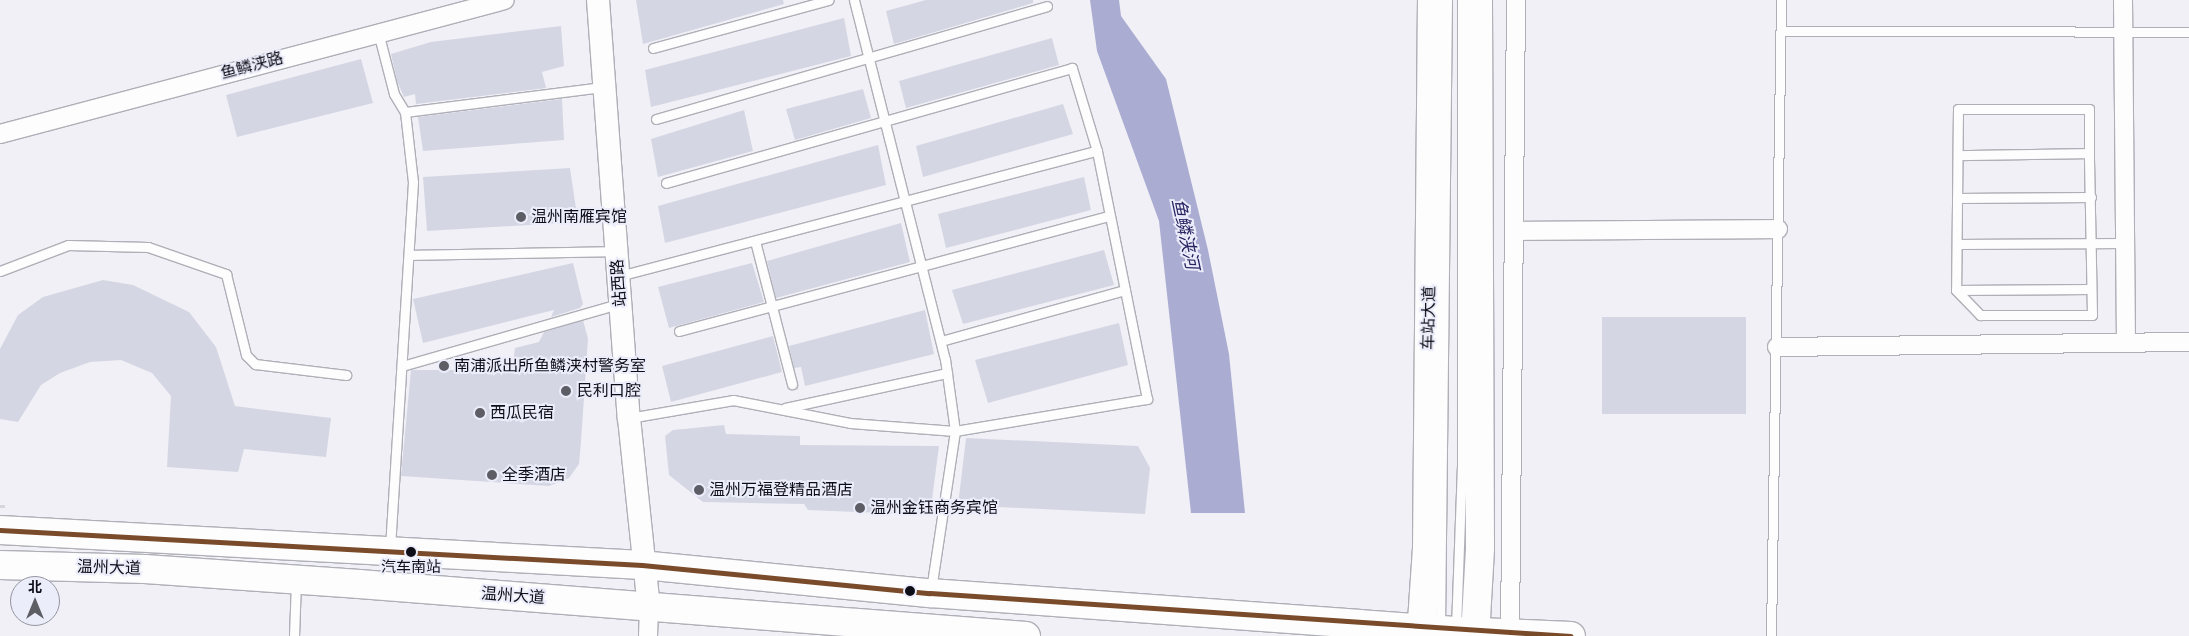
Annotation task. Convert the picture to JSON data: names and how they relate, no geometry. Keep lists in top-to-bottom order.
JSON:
{
  "streets": {
    "main road": ["车站大道", "温州大道"],
    "street": ["鱼鳞浃路", "站西路"]
  },
  "crossings": [
    ["站西路", "温州大道"],
    ["车站大道", "温州大道"]
  ],
  "water": ["鱼鳞浃河"],
  "places": [
    "温州南雁宾馆",
    "南浦派出所鱼鳞浃村警务室",
    "民利口腔",
    "西瓜民宿",
    "全季酒店",
    "温州万福登精品酒店",
    "温州金钰商务宾馆",
    "汽车南站"
  ],
  "north": "top"
}
